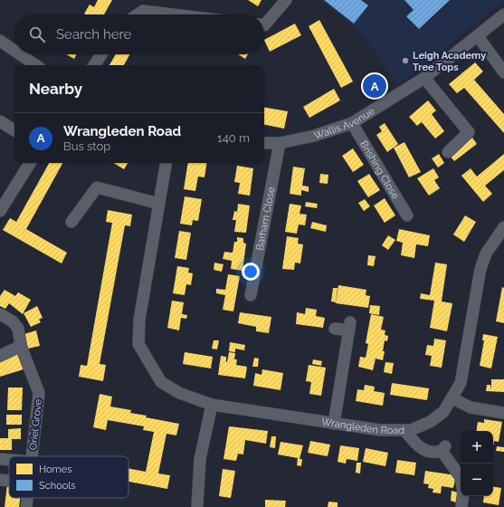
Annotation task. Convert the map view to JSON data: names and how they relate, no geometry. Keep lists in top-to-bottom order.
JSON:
{
  "streets": {
    "street": [
      "Wallis Avenue",
      "Brishing Close",
      "Barham Close",
      "Oriel Grove",
      "Wrangleden Road"
    ]
  },
  "crossings": [
    ["Wallis Avenue", "Brishing Close"],
    ["Wallis Avenue", "Barham Close"]
  ],
  "places": ["Leigh Academy Tree Tops"],
  "legend": ["Homes", "Schools"],
  "page": {
    "search": "Search here",
    "heading": "Nearby",
    "pins": "A",
    "list": [
      {
        "mark": "A",
        "name": "Wrangleden Road",
        "note": "Bus stop",
        "value": "140 m"
      }
    ],
    "map_buttons": ["+", "−"]
  }
}
